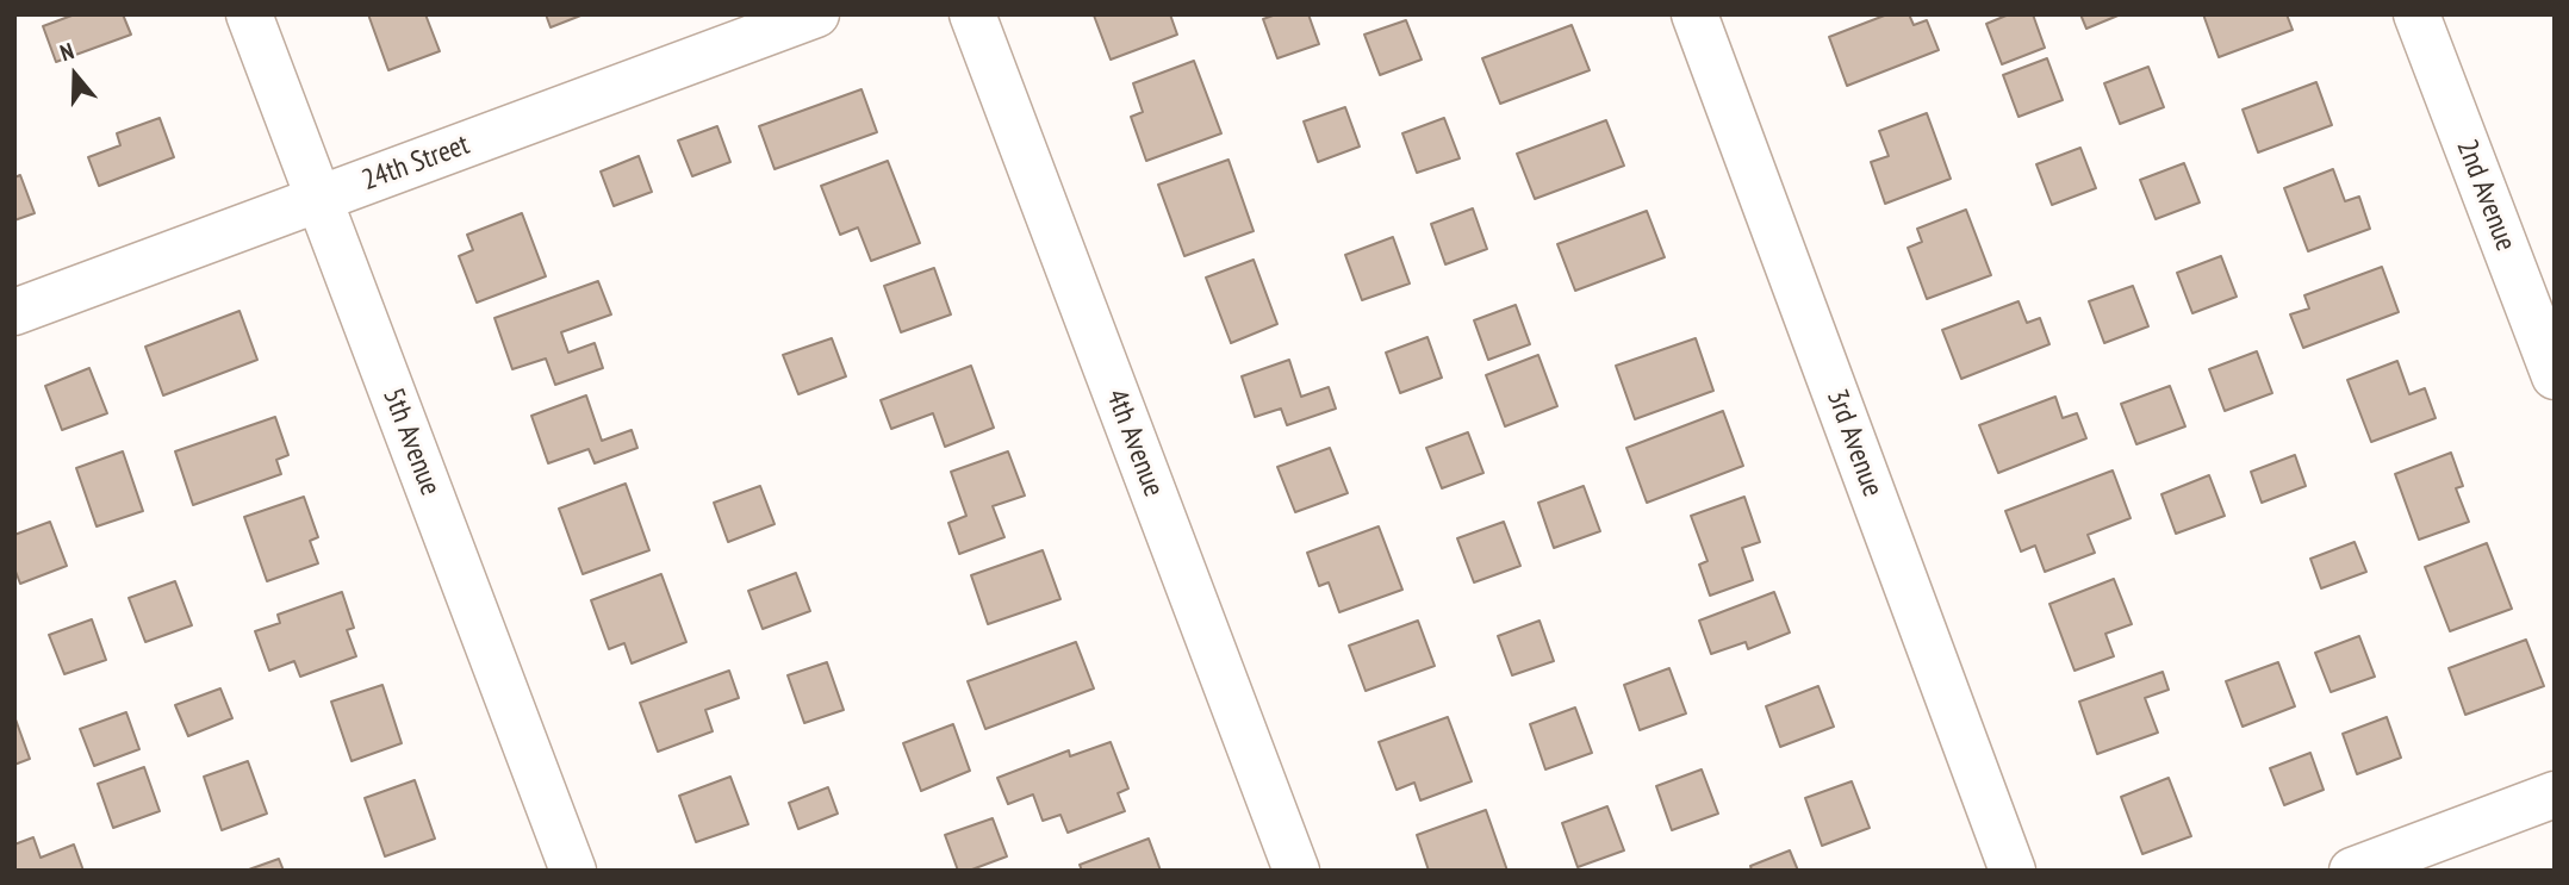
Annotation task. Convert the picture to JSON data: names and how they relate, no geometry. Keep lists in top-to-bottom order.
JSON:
{
  "streets": {
    "street": [
      "24th Street",
      "2nd Avenue",
      "5th Avenue",
      "4th Avenue",
      "3rd Avenue"
    ]
  },
  "crossings": [
    ["24th Street", "5th Avenue"]
  ],
  "north": "top"
}
